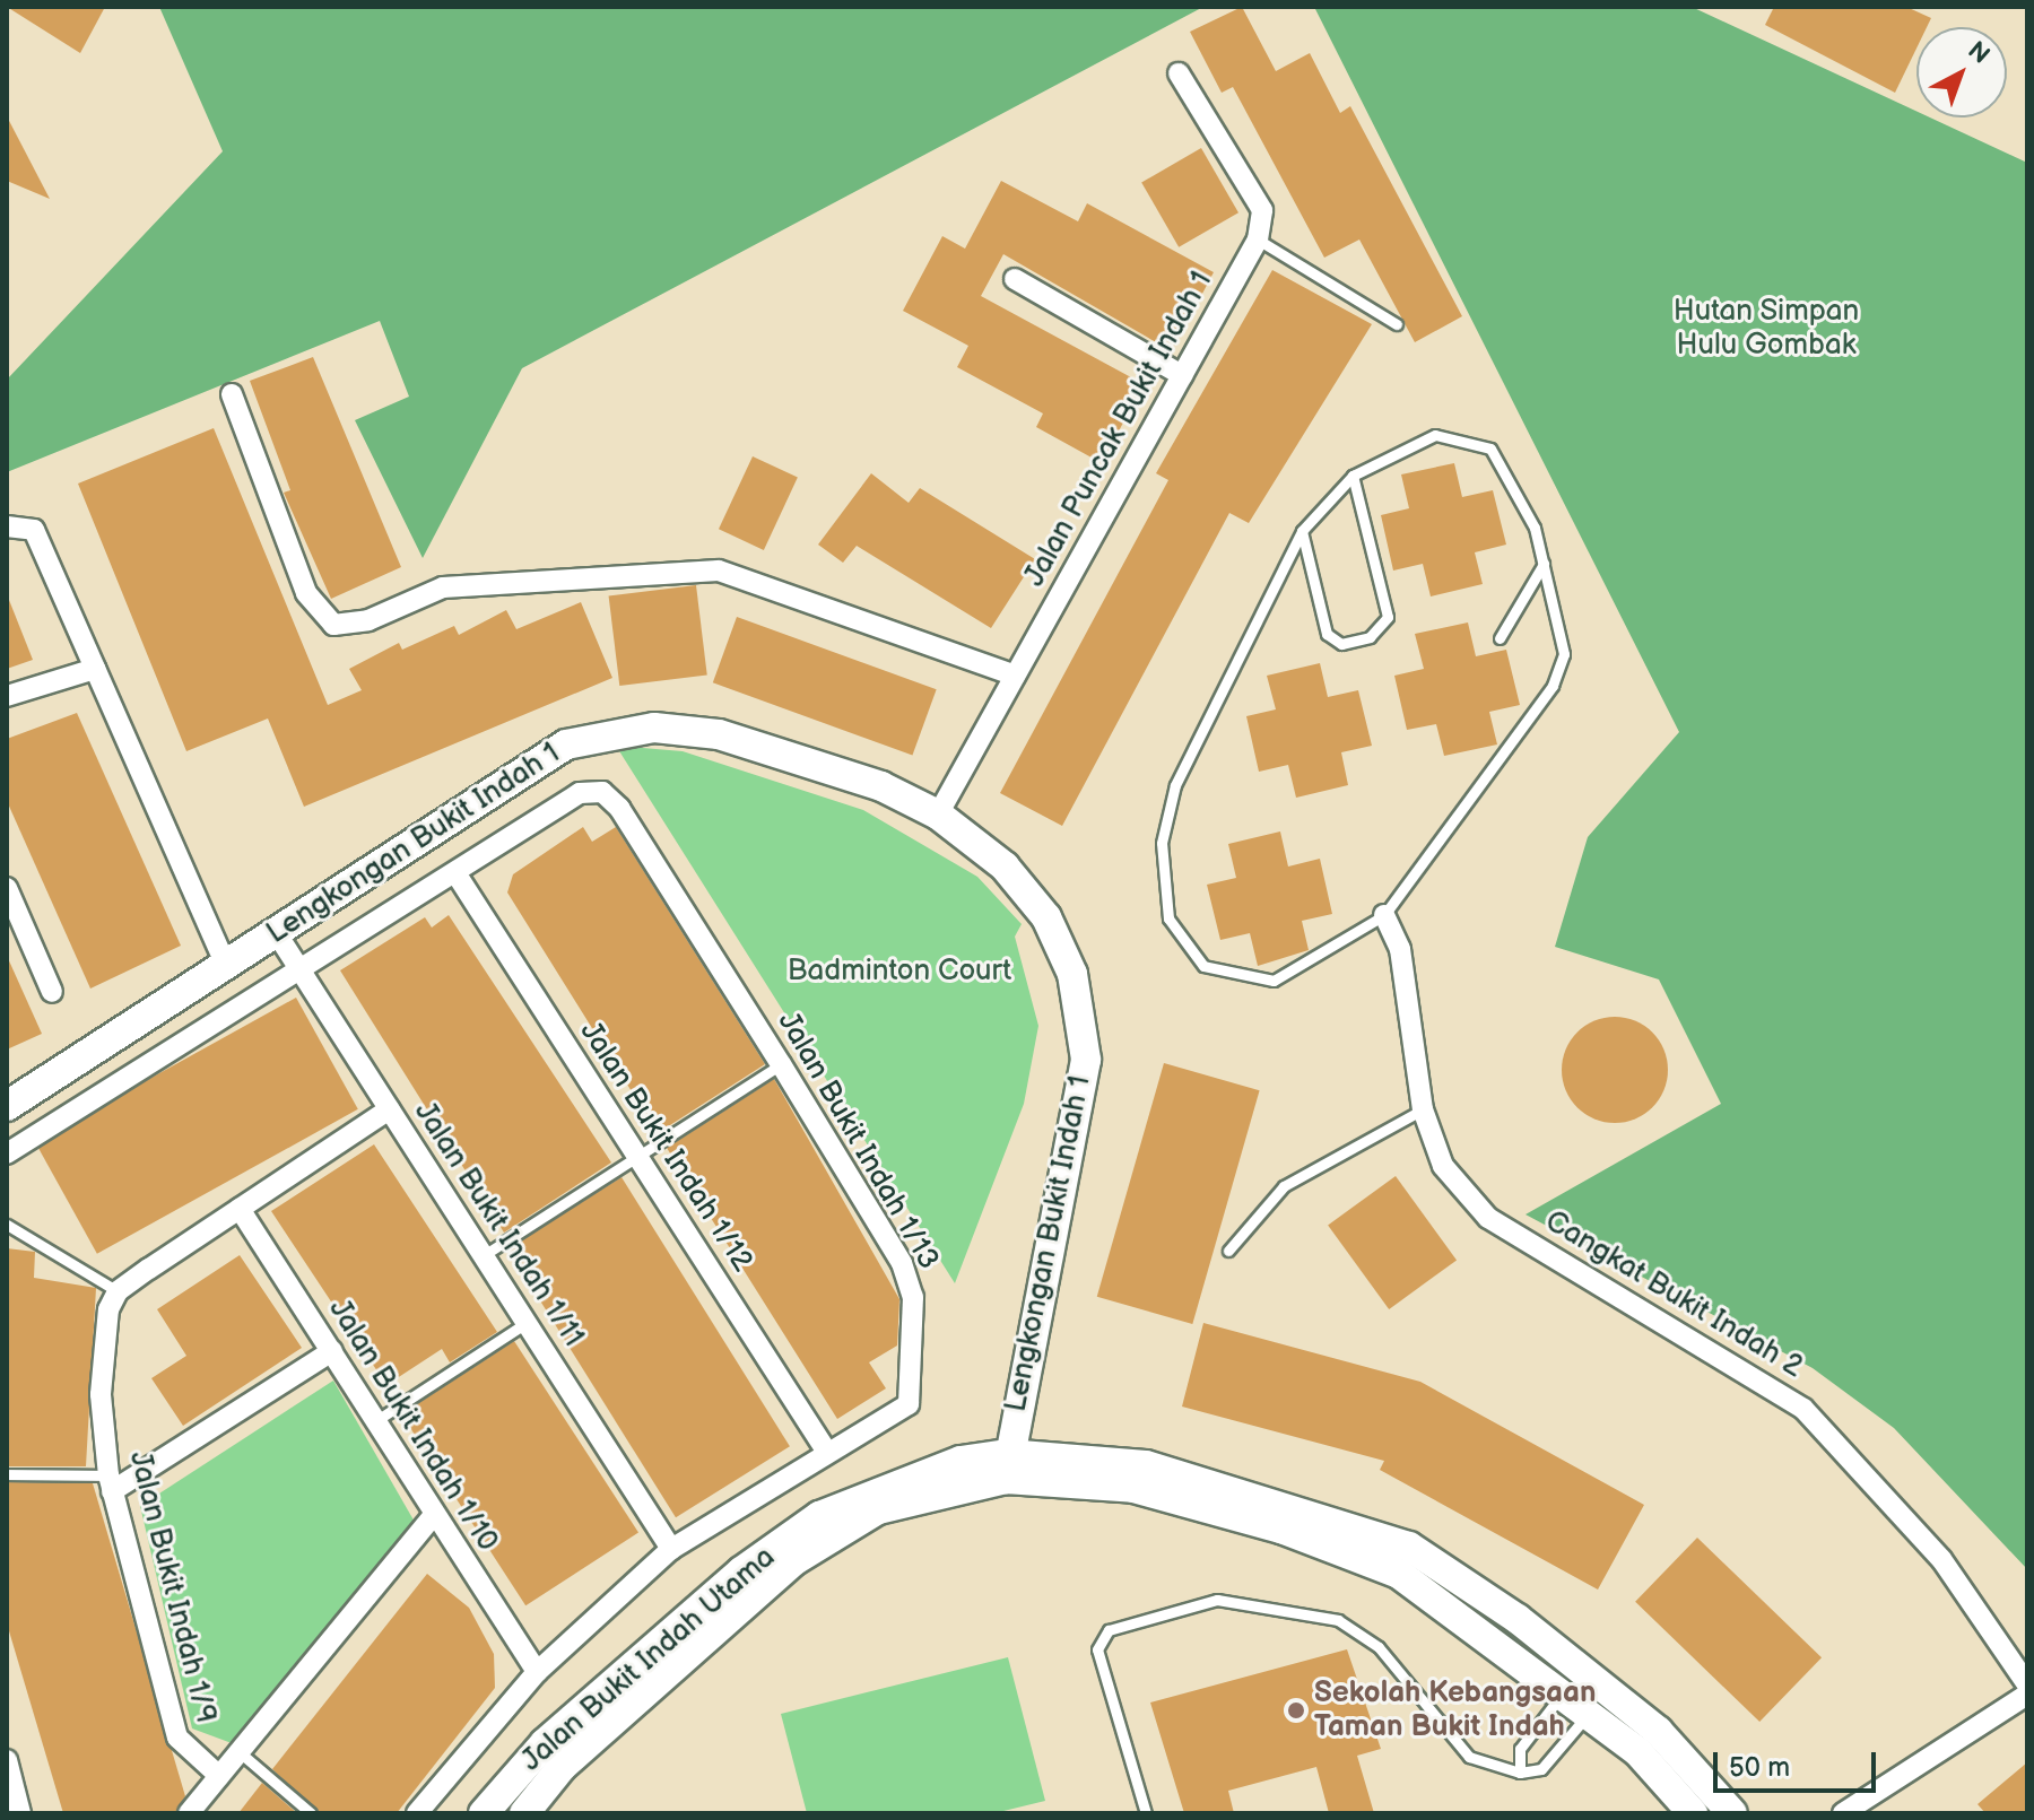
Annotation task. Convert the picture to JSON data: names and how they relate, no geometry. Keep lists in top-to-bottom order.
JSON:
{
  "streets": {
    "street": [
      "Jalan Puncak Bukit Indah 1",
      "Lengkongan Bukit Indah 1",
      "Jalan Bukit Indah 1/13",
      "Jalan Bukit Indah 1/12",
      "Jalan Bukit Indah 1/11",
      "Cangkat Bukit Indah 2",
      "Jalan Bukit Indah 1/10",
      "Jalan Bukit Indah 1/9",
      "Jalan Bukit Indah Utama"
    ]
  },
  "crossings": [
    ["Jalan Puncak Bukit Indah 1", "Lengkongan Bukit Indah 1"],
    ["Lengkongan Bukit Indah 1", "Jalan Bukit Indah 1/11"],
    ["Lengkongan Bukit Indah 1", "Jalan Bukit Indah Utama"],
    ["Jalan Bukit Indah 1/13", "Jalan Bukit Indah 1/12"]
  ],
  "parks": ["Hutan Simpan Hulu Gombak", "Badminton Court"],
  "places": ["Sekolah Kebangsaan Taman Bukit Indah"],
  "scale_bar": "50 m",
  "north": "top right"
}
